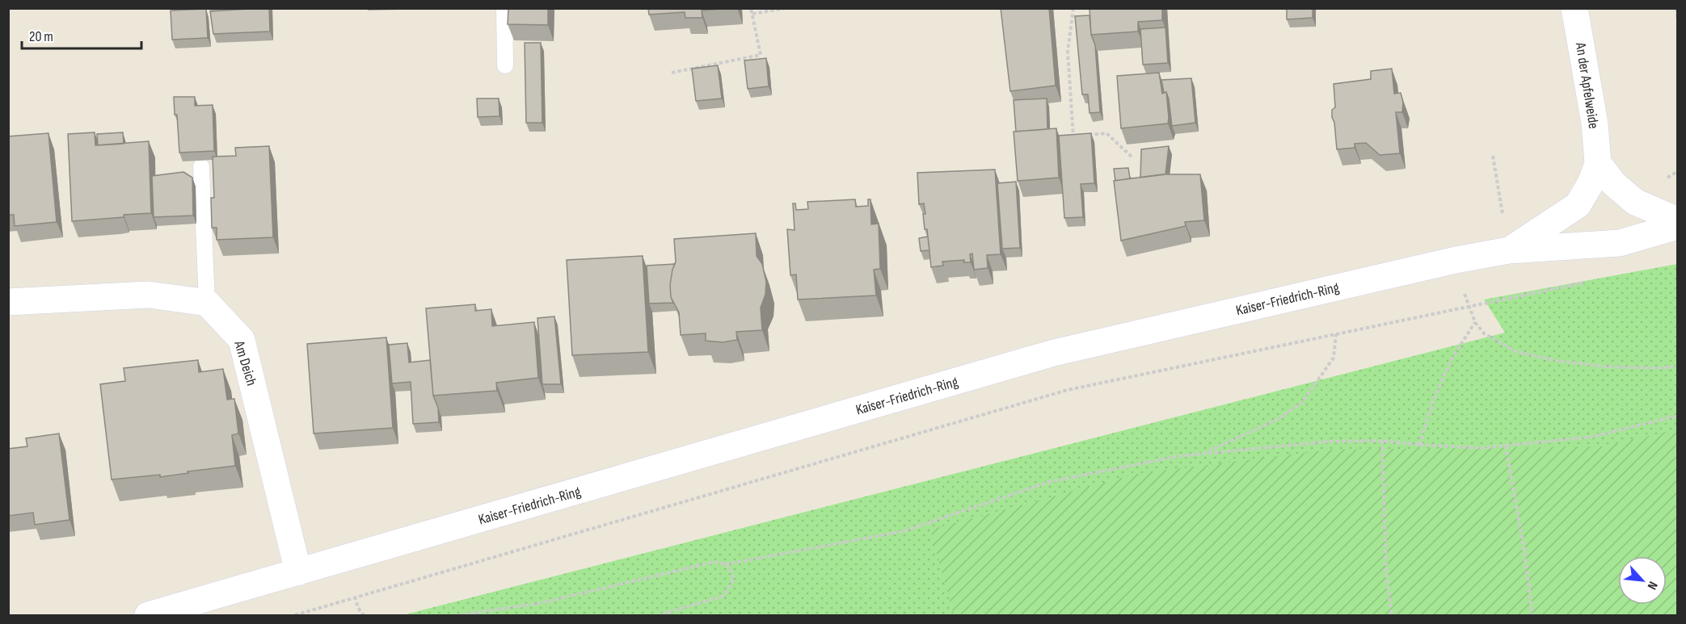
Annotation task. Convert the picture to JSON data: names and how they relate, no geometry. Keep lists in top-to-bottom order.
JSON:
{
  "streets": {
    "street": ["An der Apfelweide", "Kaiser-Friedrich-Ring", "Am Deich"]
  },
  "crossings": [
    ["An der Apfelweide", "Kaiser-Friedrich-Ring"],
    ["Kaiser-Friedrich-Ring", "Am Deich"]
  ],
  "scale_bar": "20 m",
  "north": "bottom right"
}
